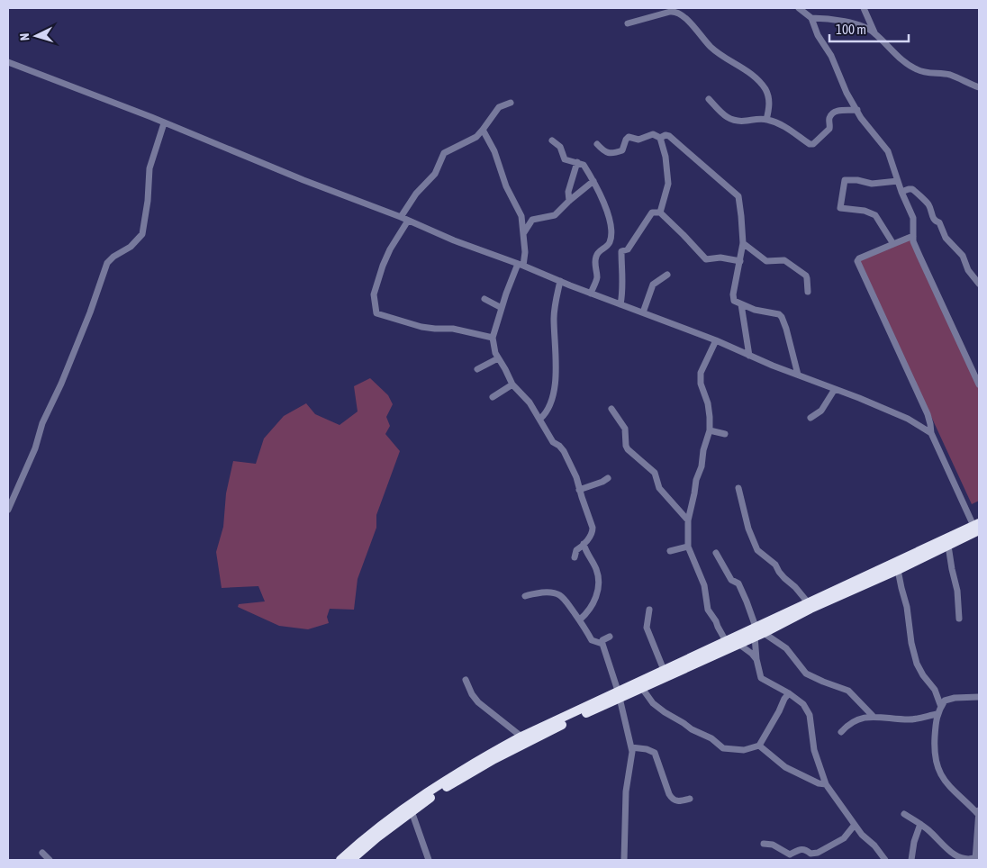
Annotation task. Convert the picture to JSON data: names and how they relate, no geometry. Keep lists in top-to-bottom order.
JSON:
{
  "scale_bar": "100 m",
  "north": "left"
}
